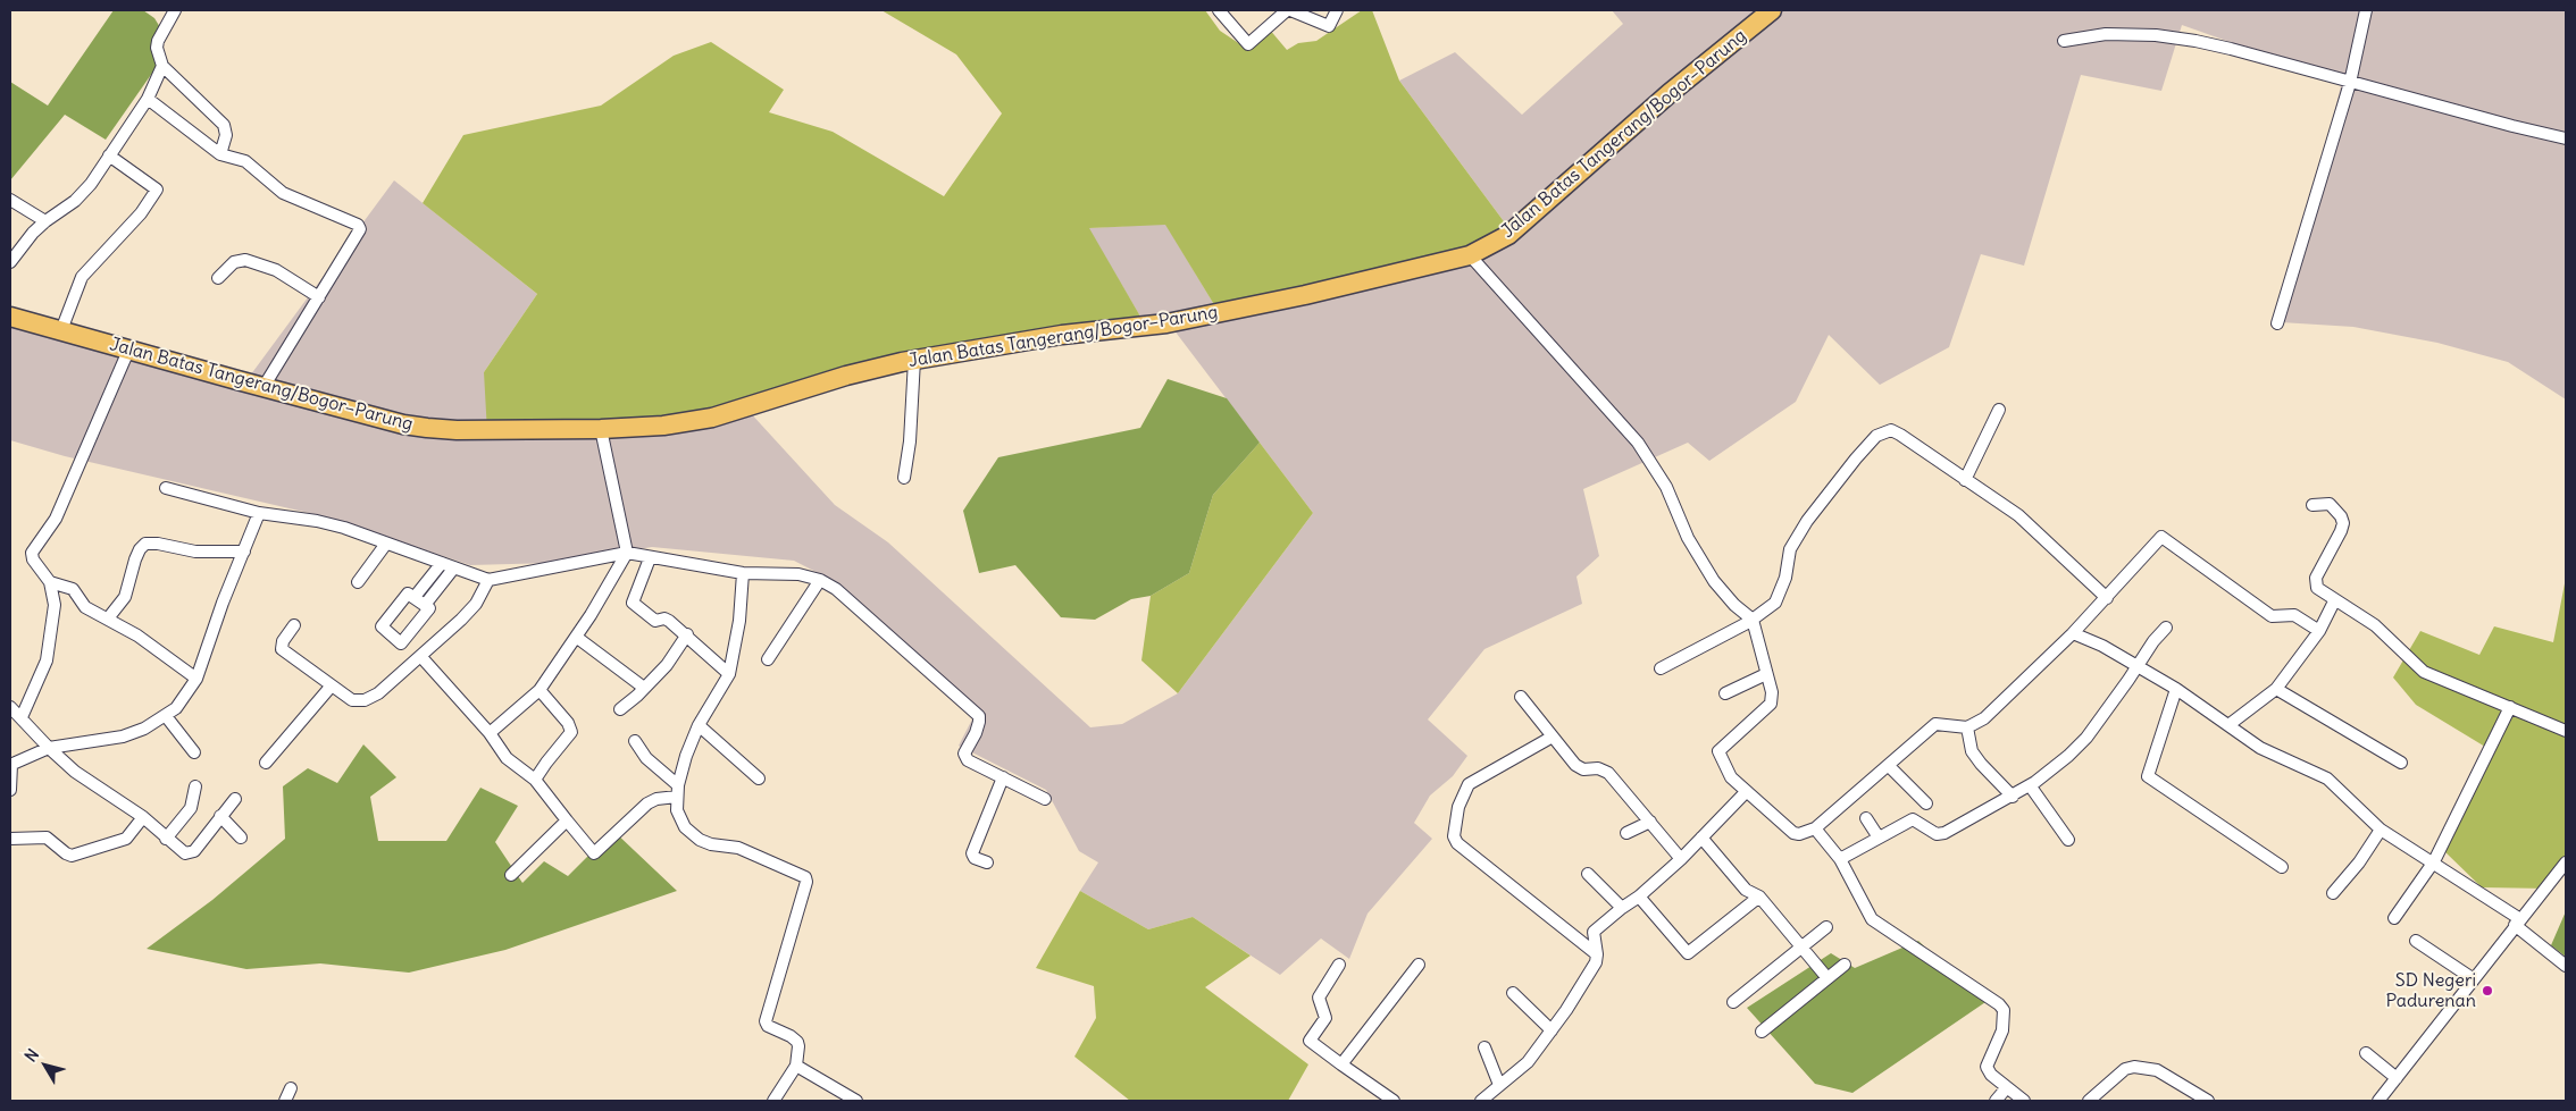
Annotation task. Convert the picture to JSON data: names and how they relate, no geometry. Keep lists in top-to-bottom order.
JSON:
{
  "streets": {
    "main road": ["Jalan Batas Tangerang/Bogor–Parung"]
  },
  "places": ["SD Negeri Padurenan"],
  "north": "top left"
}
